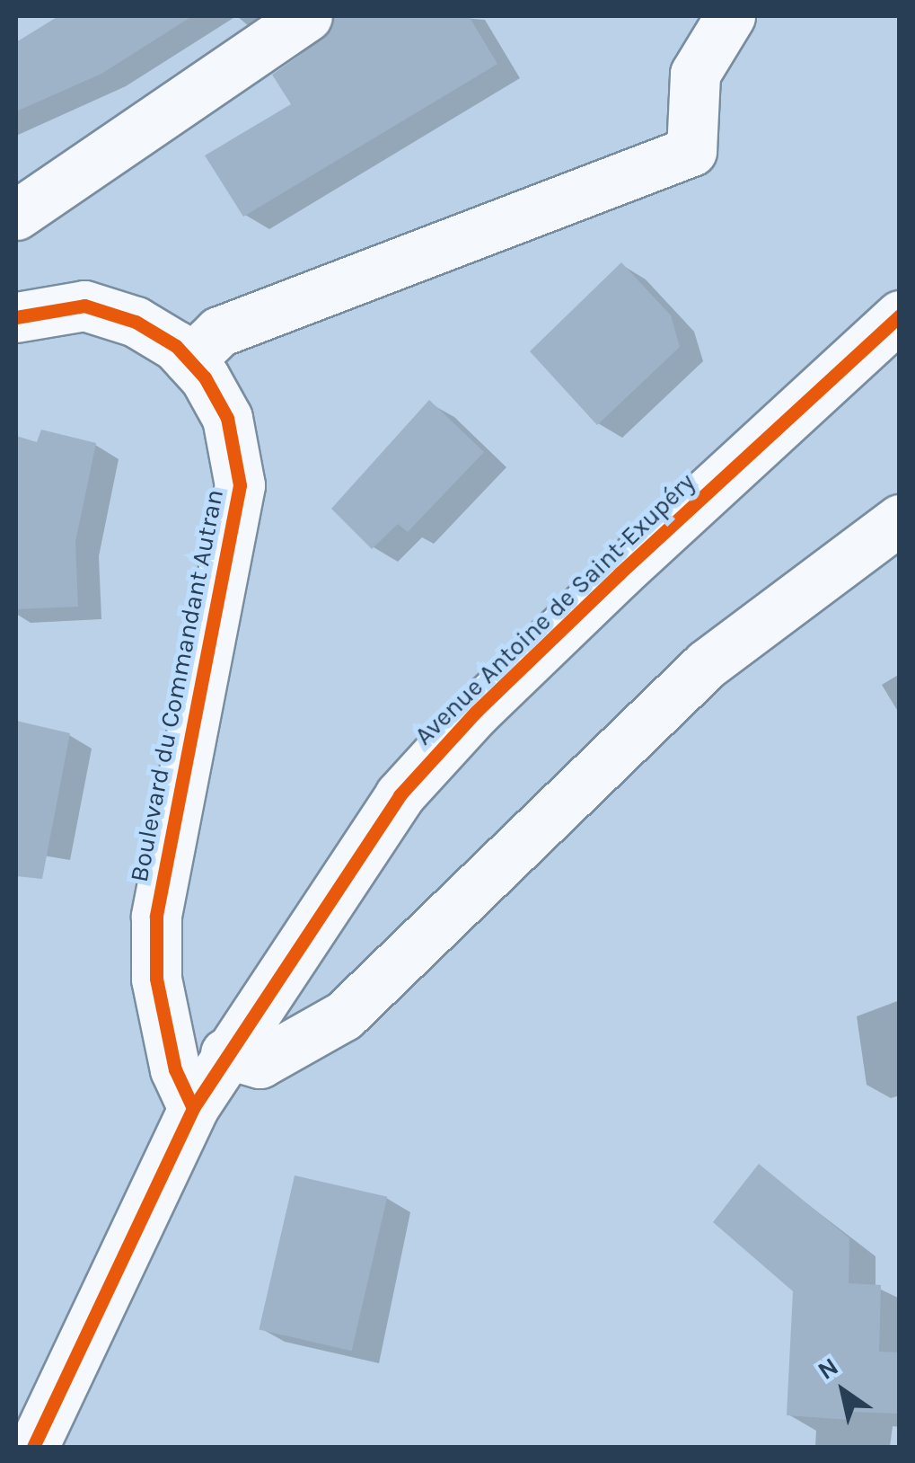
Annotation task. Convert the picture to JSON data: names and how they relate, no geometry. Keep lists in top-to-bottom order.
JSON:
{
  "streets": {
    "street": ["Avenue Antoine de Saint-Exupéry", "Boulevard du Commandant Autran"]
  },
  "crossings": [
    ["Avenue Antoine de Saint-Exupéry", "Boulevard du Commandant Autran"]
  ],
  "north": "top left"
}
